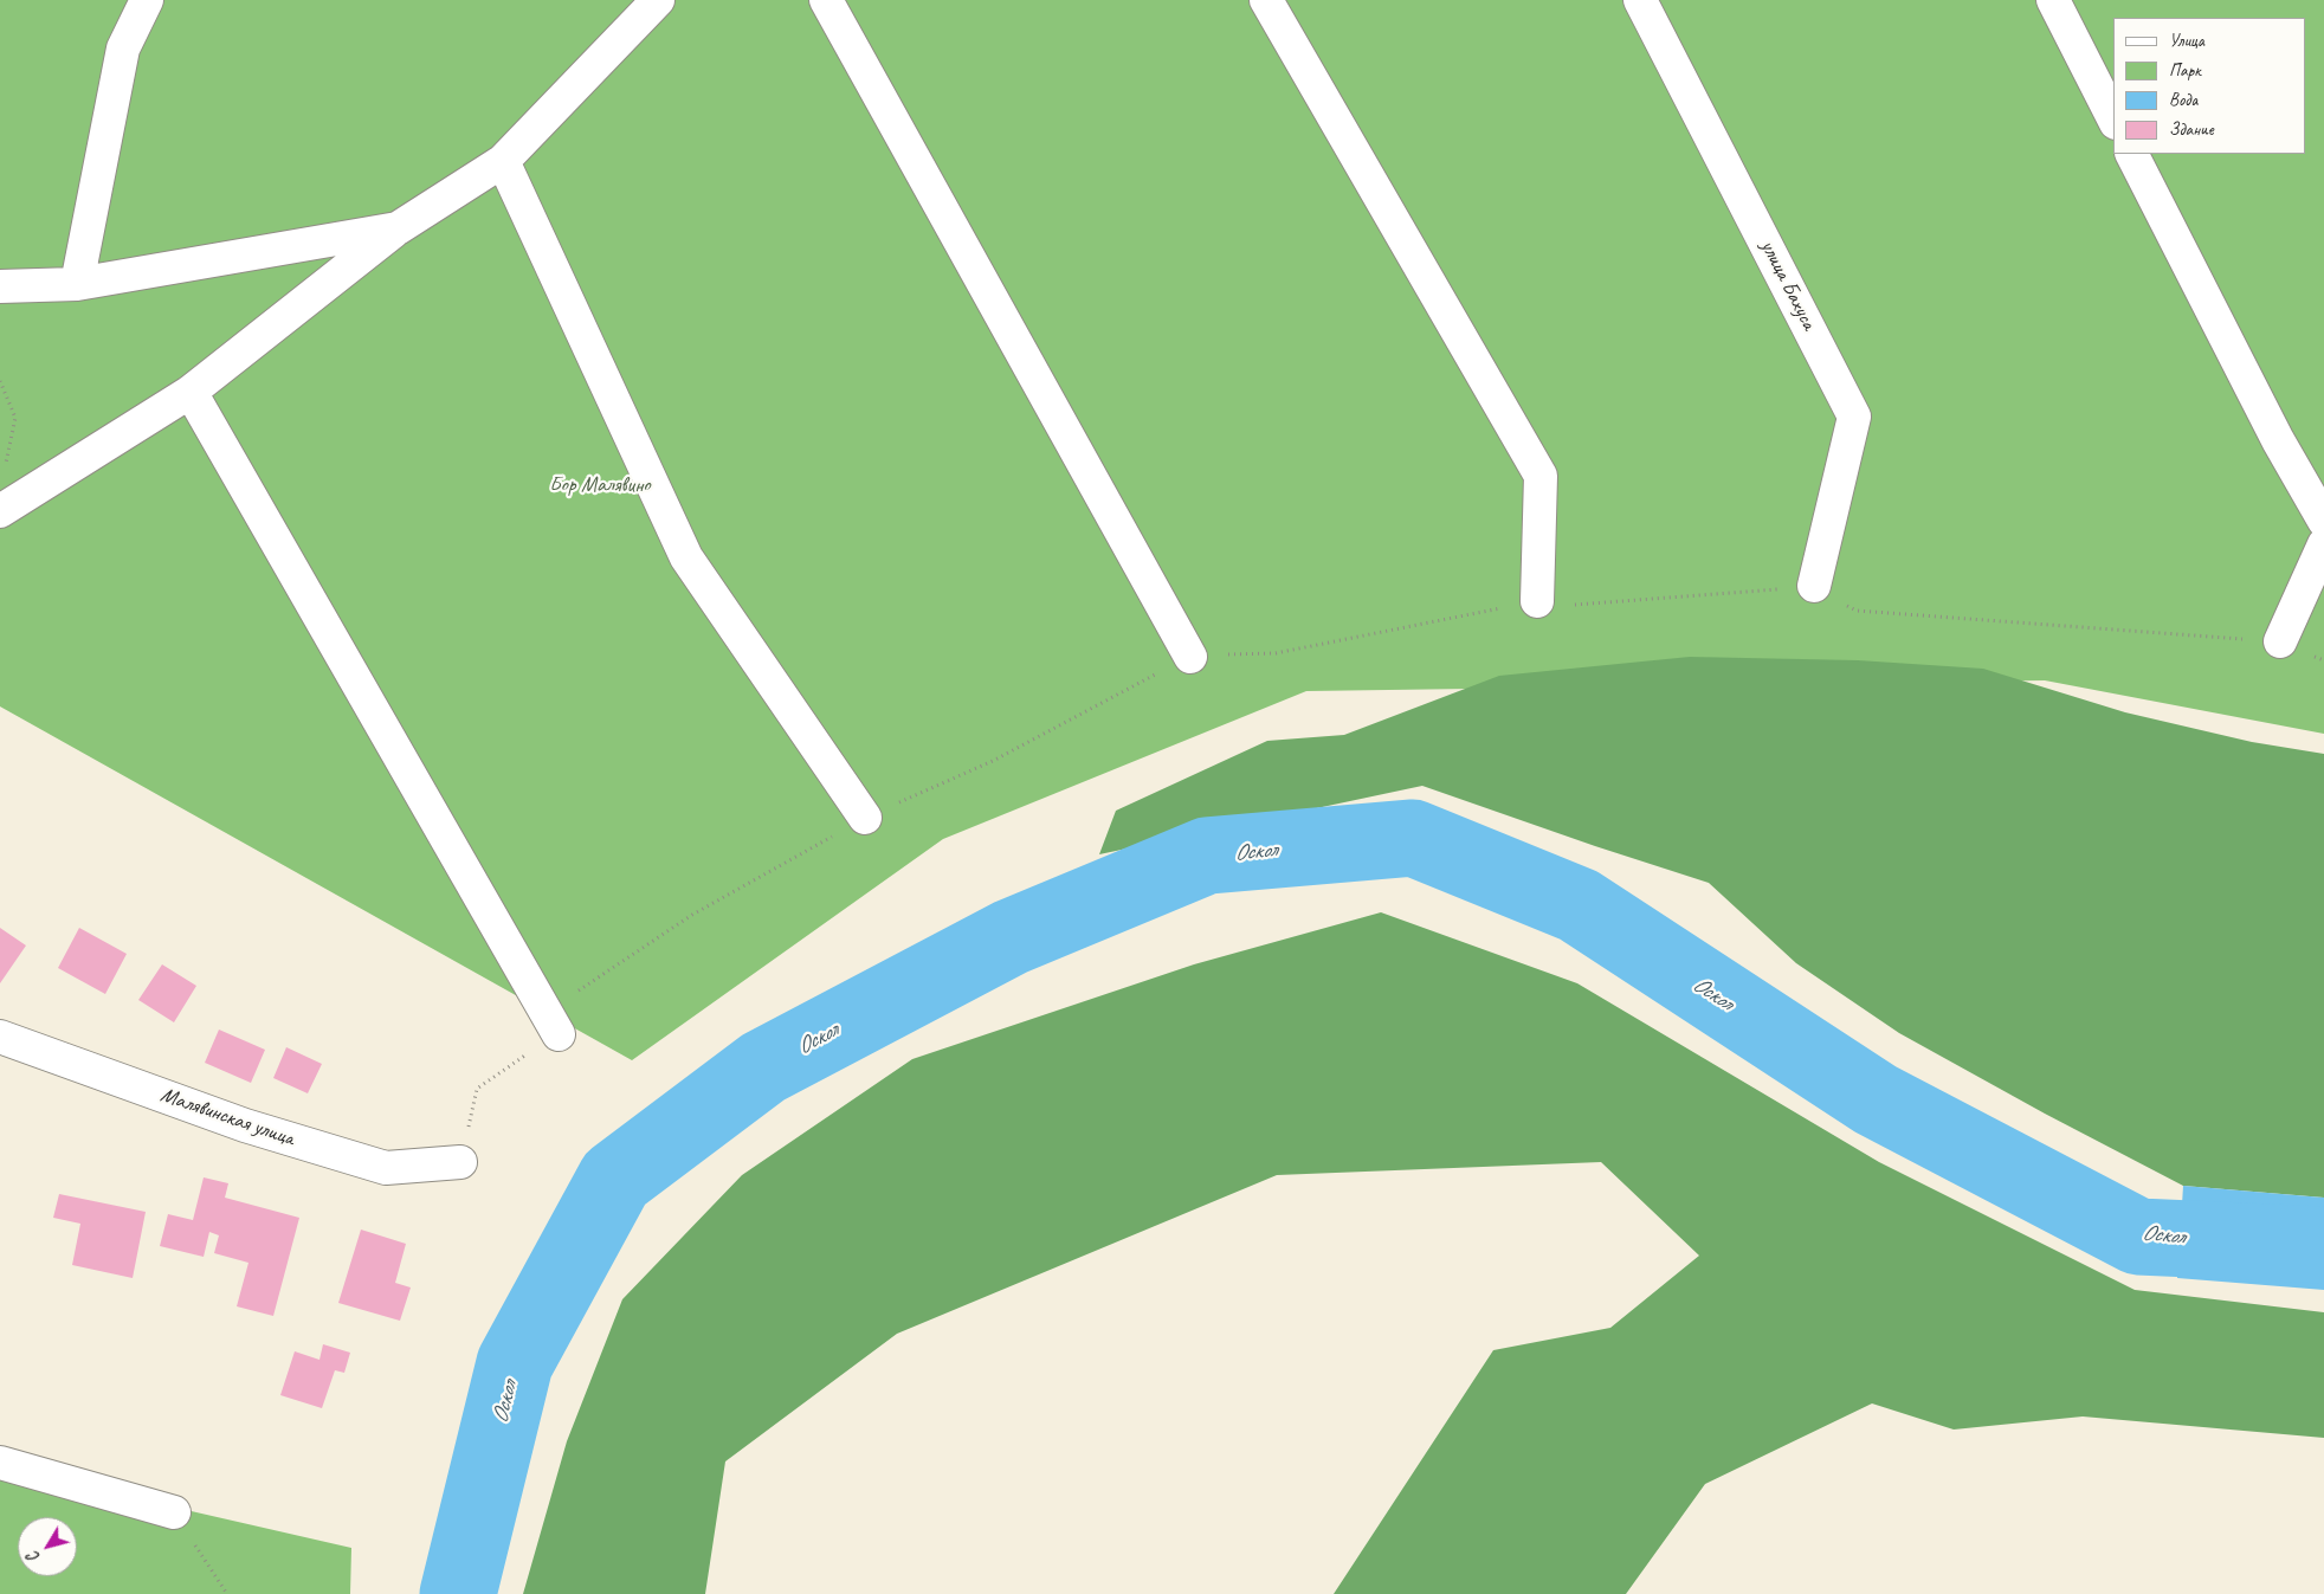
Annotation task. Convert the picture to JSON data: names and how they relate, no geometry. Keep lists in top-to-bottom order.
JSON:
{
  "streets": {
    "street": ["улица Бахуса", "Малявинская улица"]
  },
  "water": ["Оскол"],
  "parks": ["Бор Малявино"],
  "legend": [
    "Улица",
    "Парк",
    "Вода",
    "Здание"
  ],
  "north": "bottom left"
}
